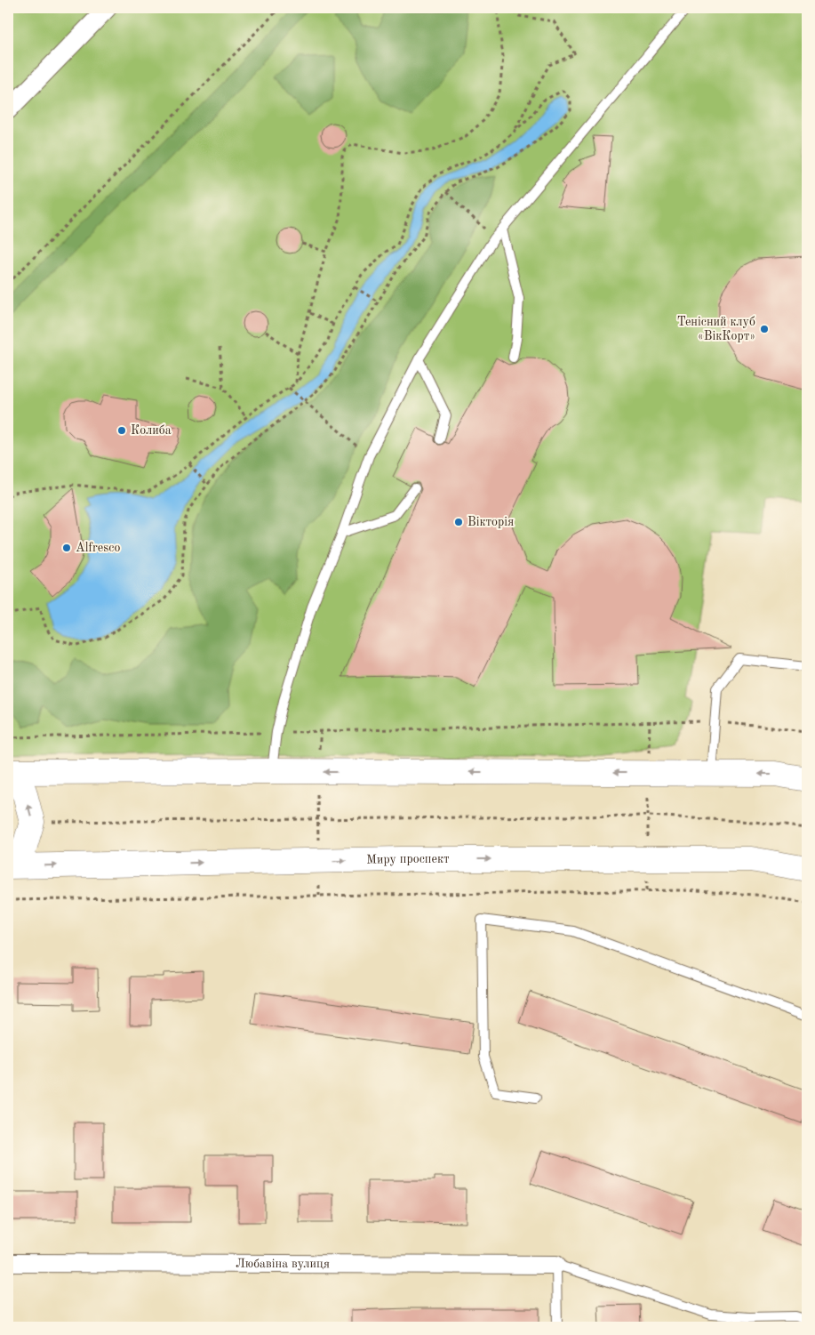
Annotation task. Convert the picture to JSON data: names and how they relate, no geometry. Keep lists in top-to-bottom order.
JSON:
{
  "streets": {
    "main road": ["Миру проспект"],
    "street": ["Любавіна вулиця"]
  },
  "places": [
    "Тенісний клуб «ВікКорт»",
    "Колиба",
    "Вікторія",
    "Alfresco"
  ]
}
